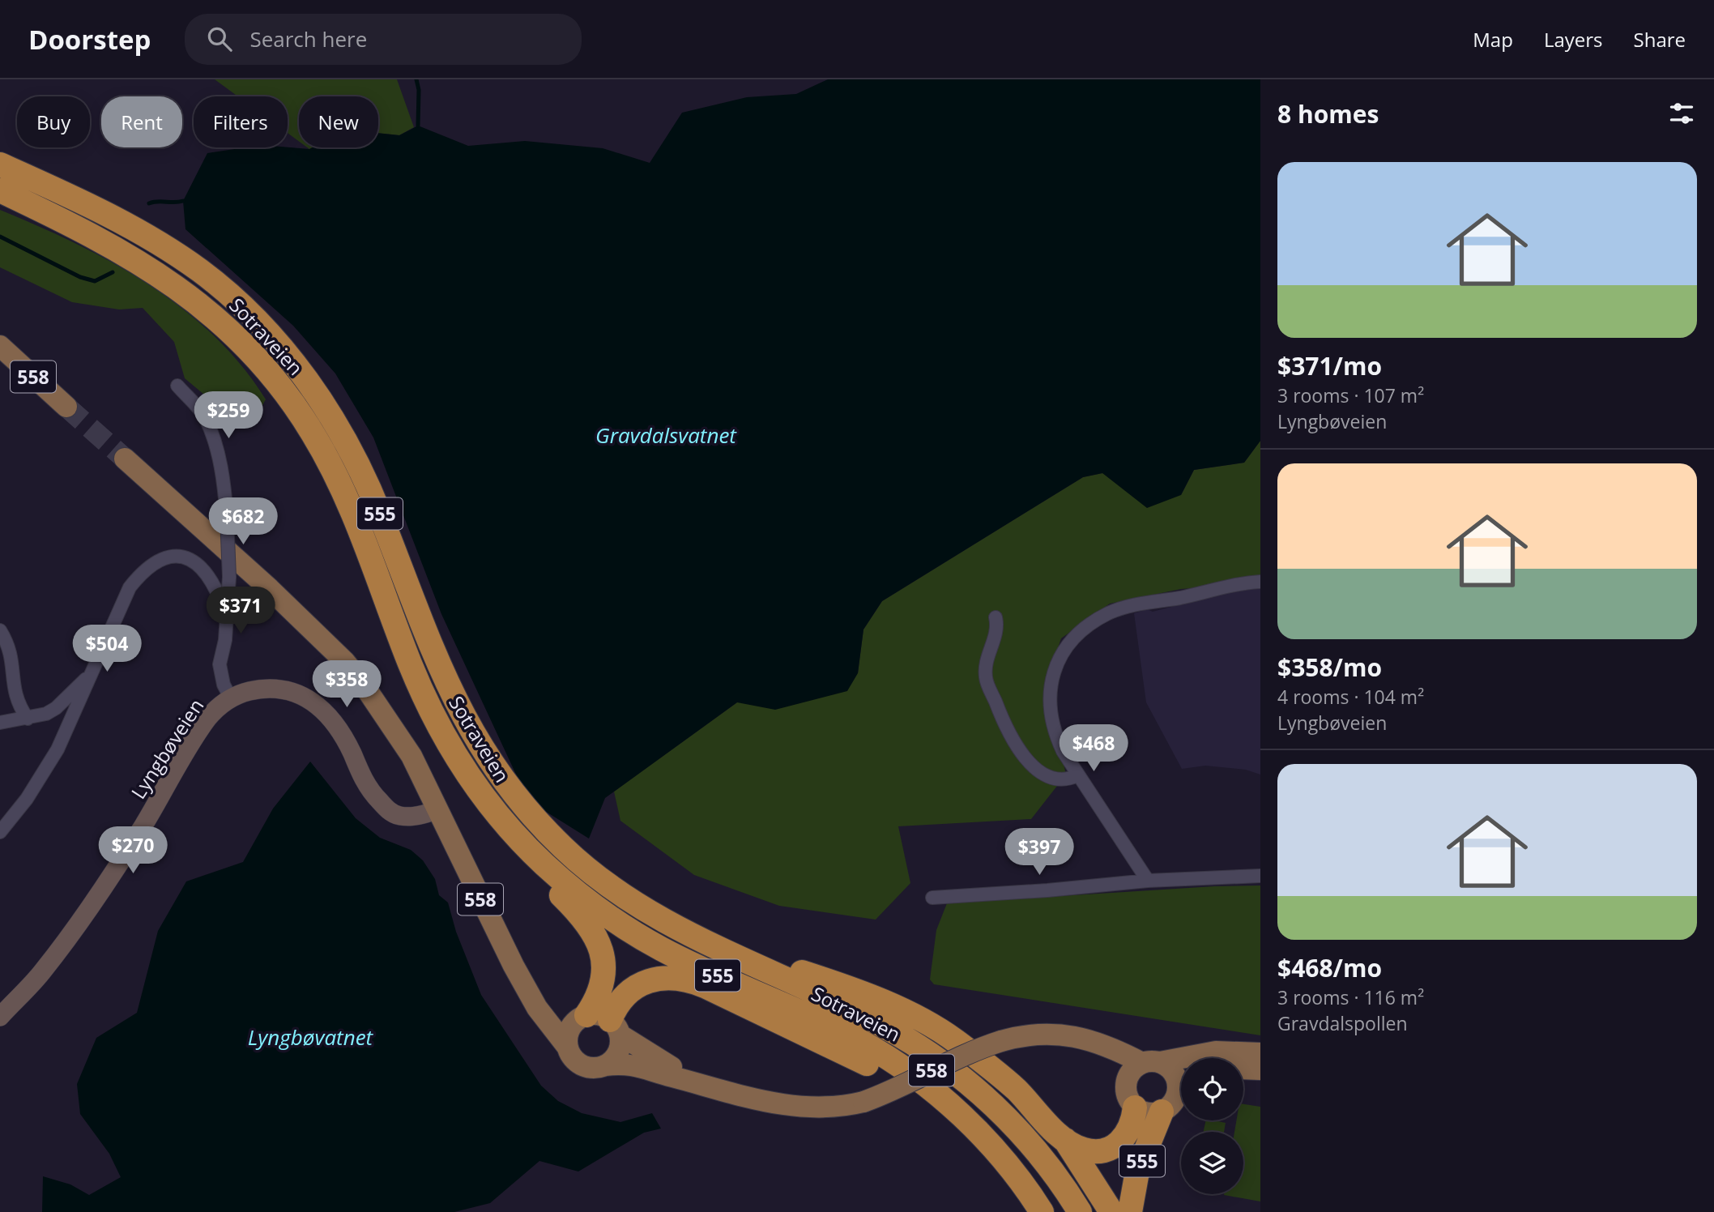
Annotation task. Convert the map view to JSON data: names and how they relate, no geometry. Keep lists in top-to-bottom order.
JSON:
{
  "streets": {
    "highway": ["Sotraveien", "555"],
    "main road": ["558"],
    "street": ["Lyngbøveien"]
  },
  "crossings": [
    ["Sotraveien", "555"],
    ["558", "555"],
    ["558", "Lyngbøveien"]
  ],
  "water": ["Gravdalsvatnet", "Lyngbøvatnet"],
  "page": {
    "header": "Doorstep",
    "search": "Search here",
    "nav": ["Map", "Layers", "Share"],
    "heading": "8 homes",
    "chip": [
      "Buy",
      "Rent",
      "Filters",
      "New"
    ],
    "list": [
      {
        "name": "$371/mo",
        "note": "3 rooms · 107 m² · Lyngbøveien"
      },
      {
        "name": "$358/mo",
        "note": "4 rooms · 104 m² · Lyngbøveien"
      },
      {
        "name": "$468/mo",
        "note": "3 rooms · 116 m² · Gravdalspollen"
      }
    ],
    "price": [
      "$259",
      "$682",
      "$371",
      "$504",
      "$358",
      "$468",
      "$270",
      "$397"
    ]
  }
}
